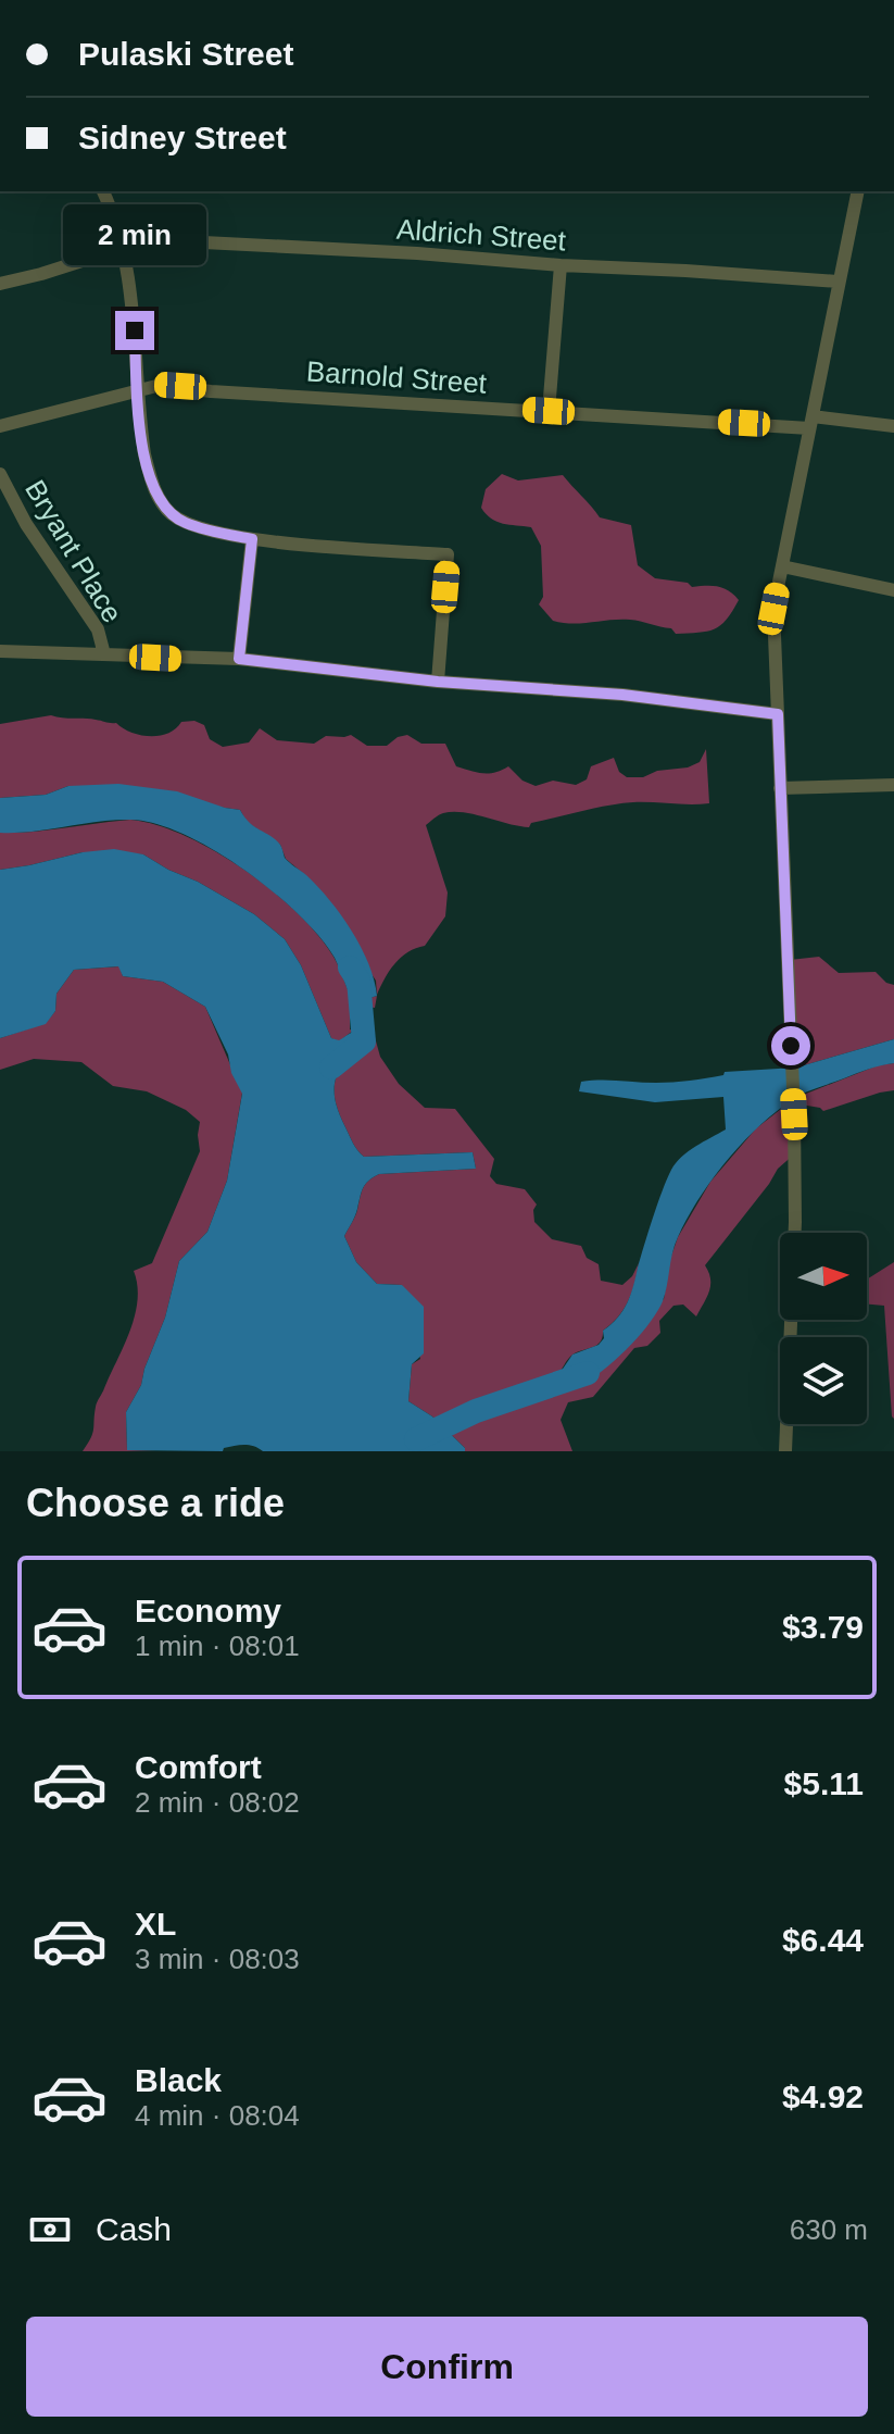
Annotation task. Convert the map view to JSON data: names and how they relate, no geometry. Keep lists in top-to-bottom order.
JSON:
{
  "streets": {
    "street": ["Aldrich Street", "Barnold Street", "Bryant Place"]
  },
  "north": "right",
  "page": {
    "banner": ["Pulaski Street", "Sidney Street"],
    "bubble": "2 min",
    "heading": "Choose a ride",
    "list": [
      {
        "name": "Economy",
        "note": "1 min · 08:01",
        "value": "$3.79"
      },
      {
        "name": "Comfort",
        "note": "2 min · 08:02",
        "value": "$5.11"
      },
      {
        "name": "XL",
        "note": "3 min · 08:03",
        "value": "$6.44"
      },
      {
        "name": "Black",
        "note": "4 min · 08:04",
        "value": "$4.92"
      }
    ],
    "pay": ["Cash", "630 m"],
    "buttons": "Confirm"
  }
}
